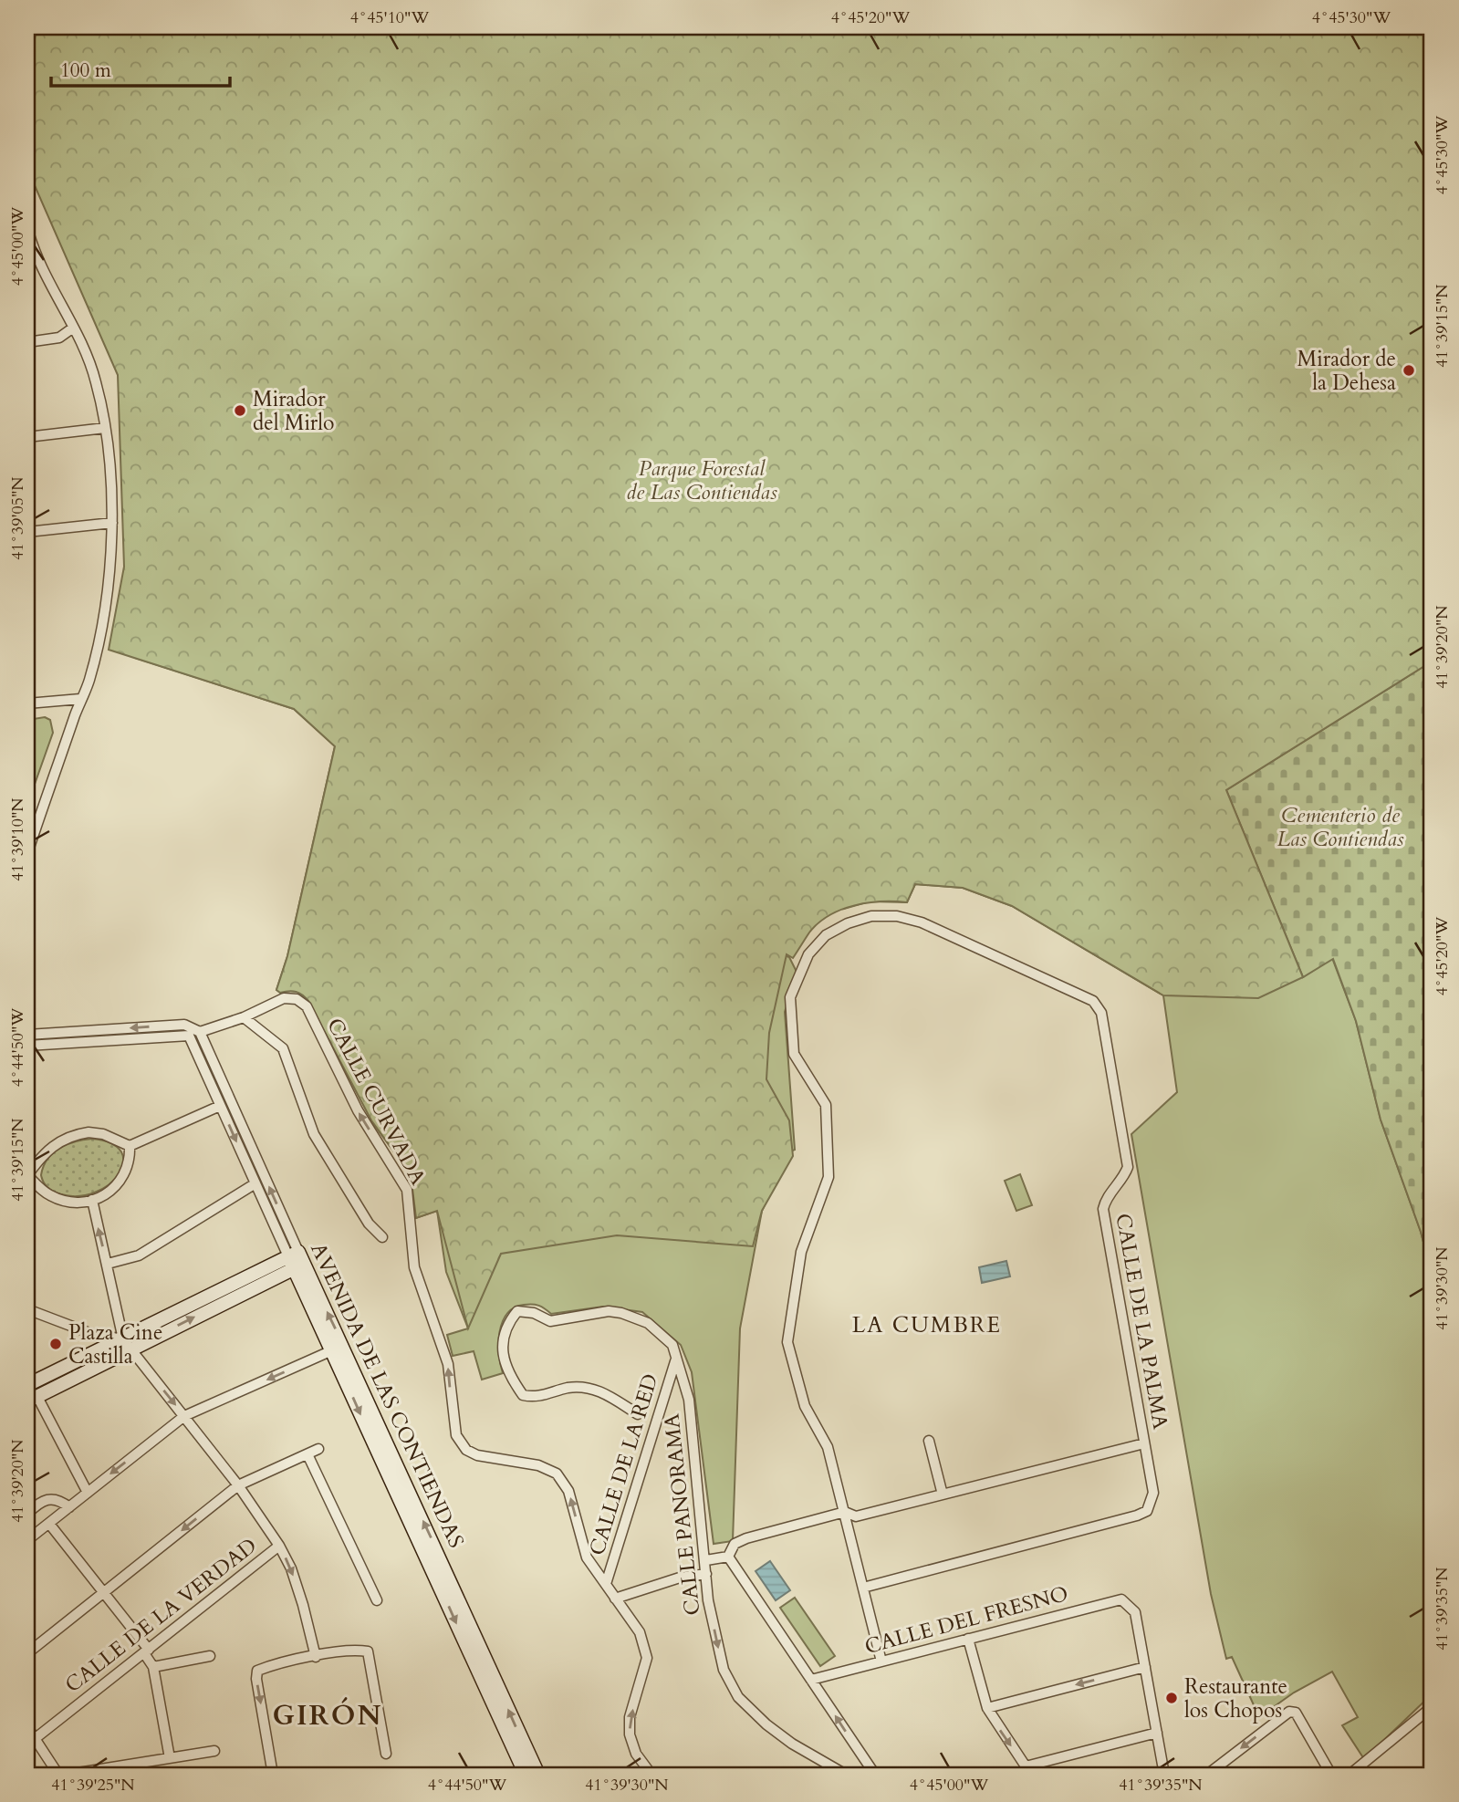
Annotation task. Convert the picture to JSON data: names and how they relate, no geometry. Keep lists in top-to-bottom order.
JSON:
{
  "streets": {
    "street": [
      "CALLE CURVADA",
      "CALLE DE LA PALMA",
      "AVENIDA DE LAS CONTIENDAS",
      "CALLE DE LA RED",
      "CALLE PANORAMA",
      "CALLE DE LA VERDAD",
      "CALLE DEL FRESNO"
    ]
  },
  "crossings": [
    ["CALLE CURVADA", "AVENIDA DE LAS CONTIENDAS"],
    ["CALLE CURVADA", "CALLE DE LA RED"],
    ["CALLE DE LA PALMA", "CALLE DEL FRESNO"],
    ["CALLE DE LA RED", "CALLE PANORAMA"]
  ],
  "one_way": ["CALLE CURVADA"],
  "districts": ["LA CUMBRE", "GIRÓN"],
  "parks": ["Parque Forestal de Las Contiendas", "Cementerio de Las Contiendas"],
  "places": [
    "Mirador de la Dehesa",
    "Mirador del Mirlo",
    "Plaza Cine Castilla",
    "Restaurante los Chopos"
  ],
  "scale_bar": "100 m",
  "coordinates": [
    "4°45'10\"W",
    "4°45'20\"W",
    "4°45'30\"W",
    "4°45'00\"W",
    "41°39'15\"N",
    "41°39'05\"N",
    "41°39'20\"N",
    "41°39'10\"N",
    "4°44'50\"W",
    "41°39'30\"N",
    "41°39'35\"N",
    "41°39'25\"N"
  ]
}
